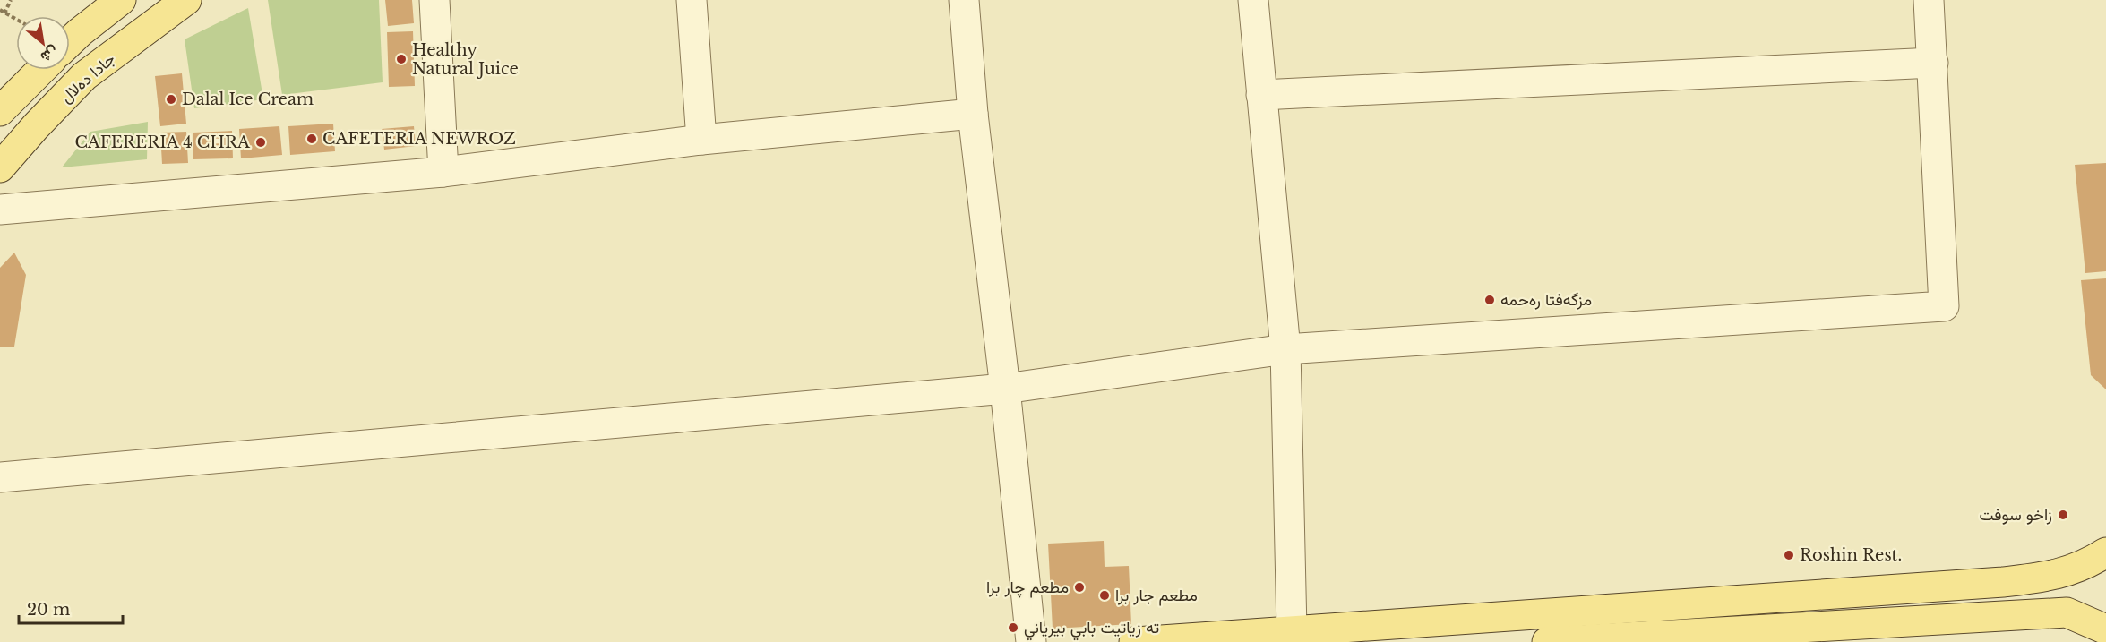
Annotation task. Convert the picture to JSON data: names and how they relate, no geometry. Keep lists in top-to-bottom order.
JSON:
{
  "streets": {
    "main road": ["جادا دەلال"]
  },
  "places": [
    "Healthy Natural Juice",
    "Dalal Ice Cream",
    "CAFETERIA NEWROZ",
    "CAFERERIA 4 CHRA",
    "مزگەفتا رەحمە",
    "زاخو سوفت",
    "Roshin Rest.",
    "مطعم چار برا",
    "مطعم جار برا",
    "ته زياتيت بابي بيرياني"
  ],
  "scale_bar": "20 m",
  "north": "bottom right"
}
